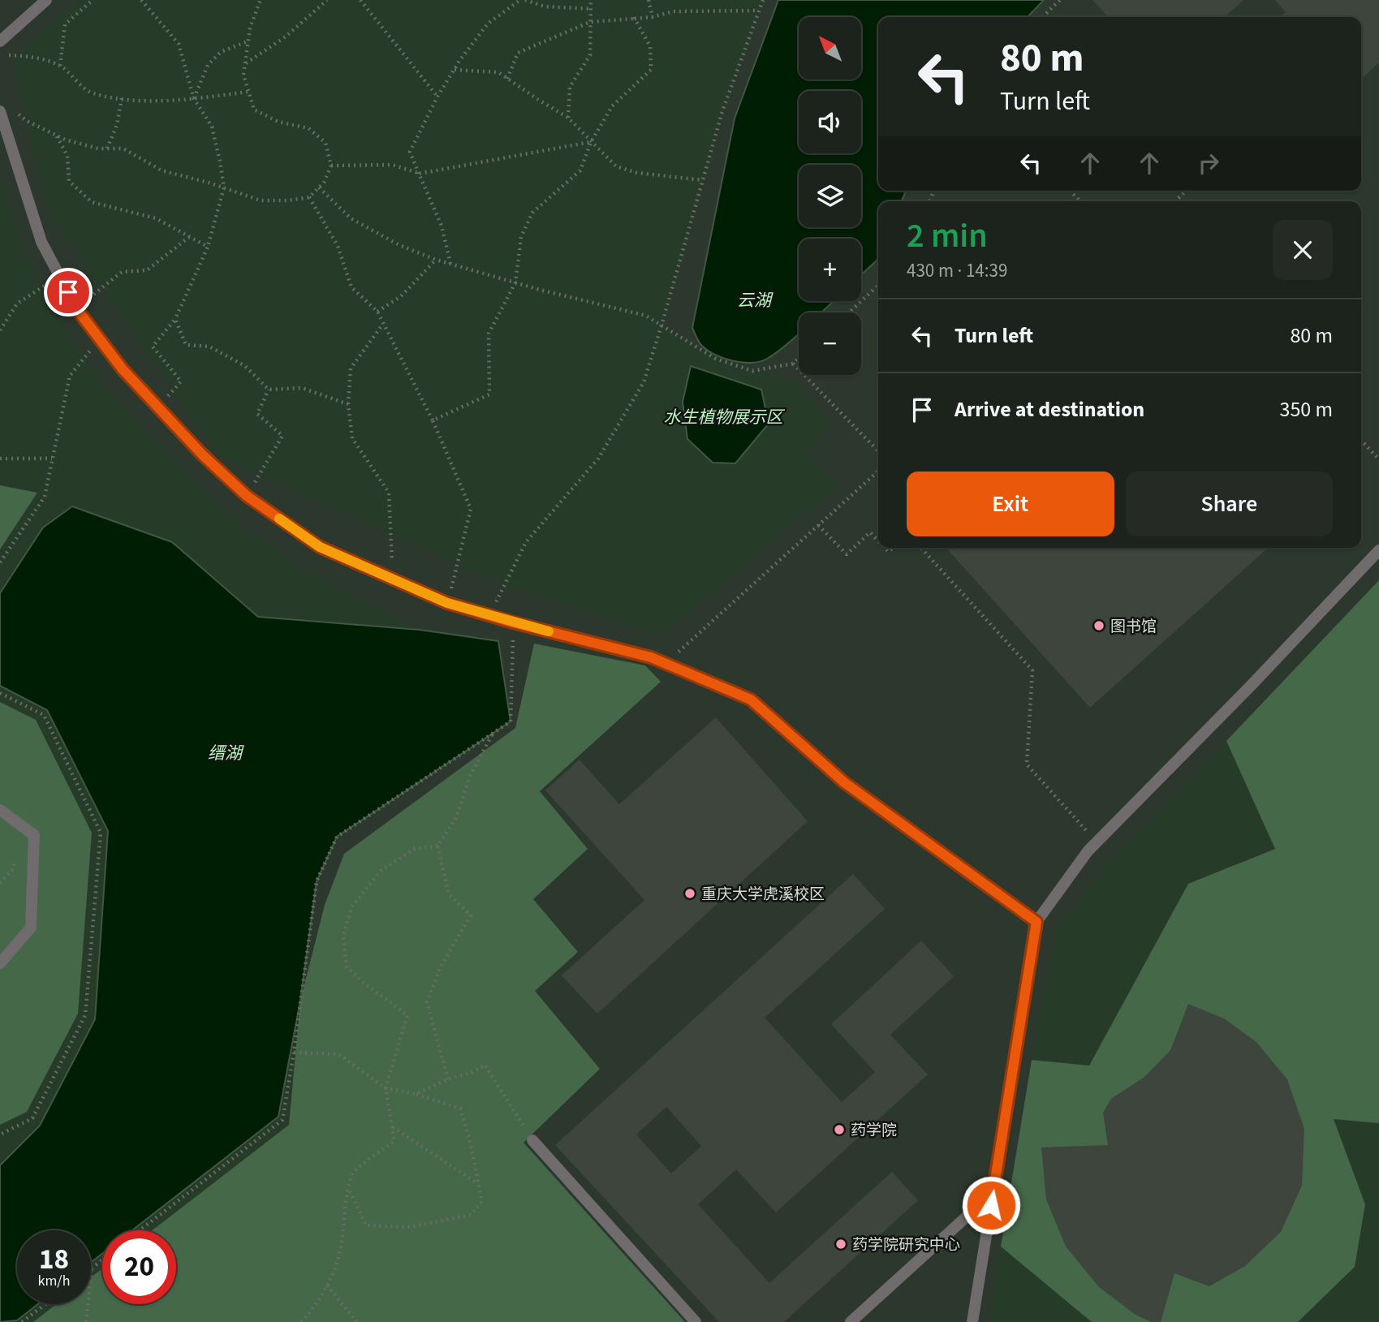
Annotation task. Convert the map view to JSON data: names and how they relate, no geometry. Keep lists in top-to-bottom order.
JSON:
{
  "water": ["云湖", "水生植物展示区", "缙湖"],
  "places": [
    "图书馆",
    "重庆大学虎溪校区",
    "药学院",
    "药学院研究中心"
  ],
  "north": "top left",
  "page": {
    "map_buttons": ["+", "−"],
    "turn": ["80 m", "Turn left"],
    "heading": ["2 min", "430 m · 14:39"],
    "list": [
      {
        "name": "Turn left",
        "value": "80 m"
      },
      {
        "name": "Arrive at destination",
        "value": "350 m"
      }
    ],
    "buttons": ["Exit", "Share"],
    "speed": "18 km/h",
    "limit": "20"
  }
}
